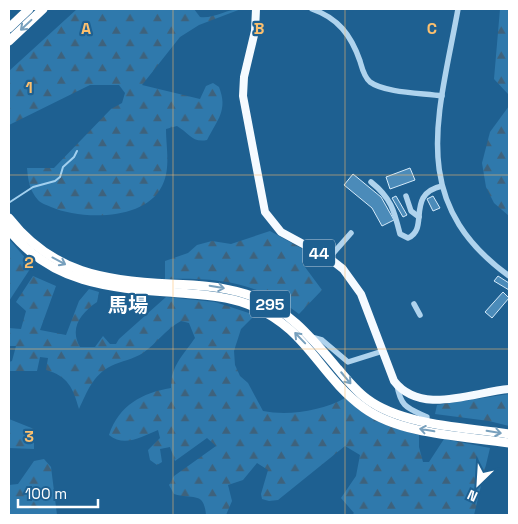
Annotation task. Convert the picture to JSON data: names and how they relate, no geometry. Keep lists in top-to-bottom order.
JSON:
{
  "streets": {
    "highway": ["295"],
    "main road": ["44"]
  },
  "districts": ["馬場"],
  "scale_bar": "100 m",
  "north": "bottom left",
  "grid": {
    "columns": ["A", "B", "C"],
    "rows": ["1", "2", "3"]
  }
}
